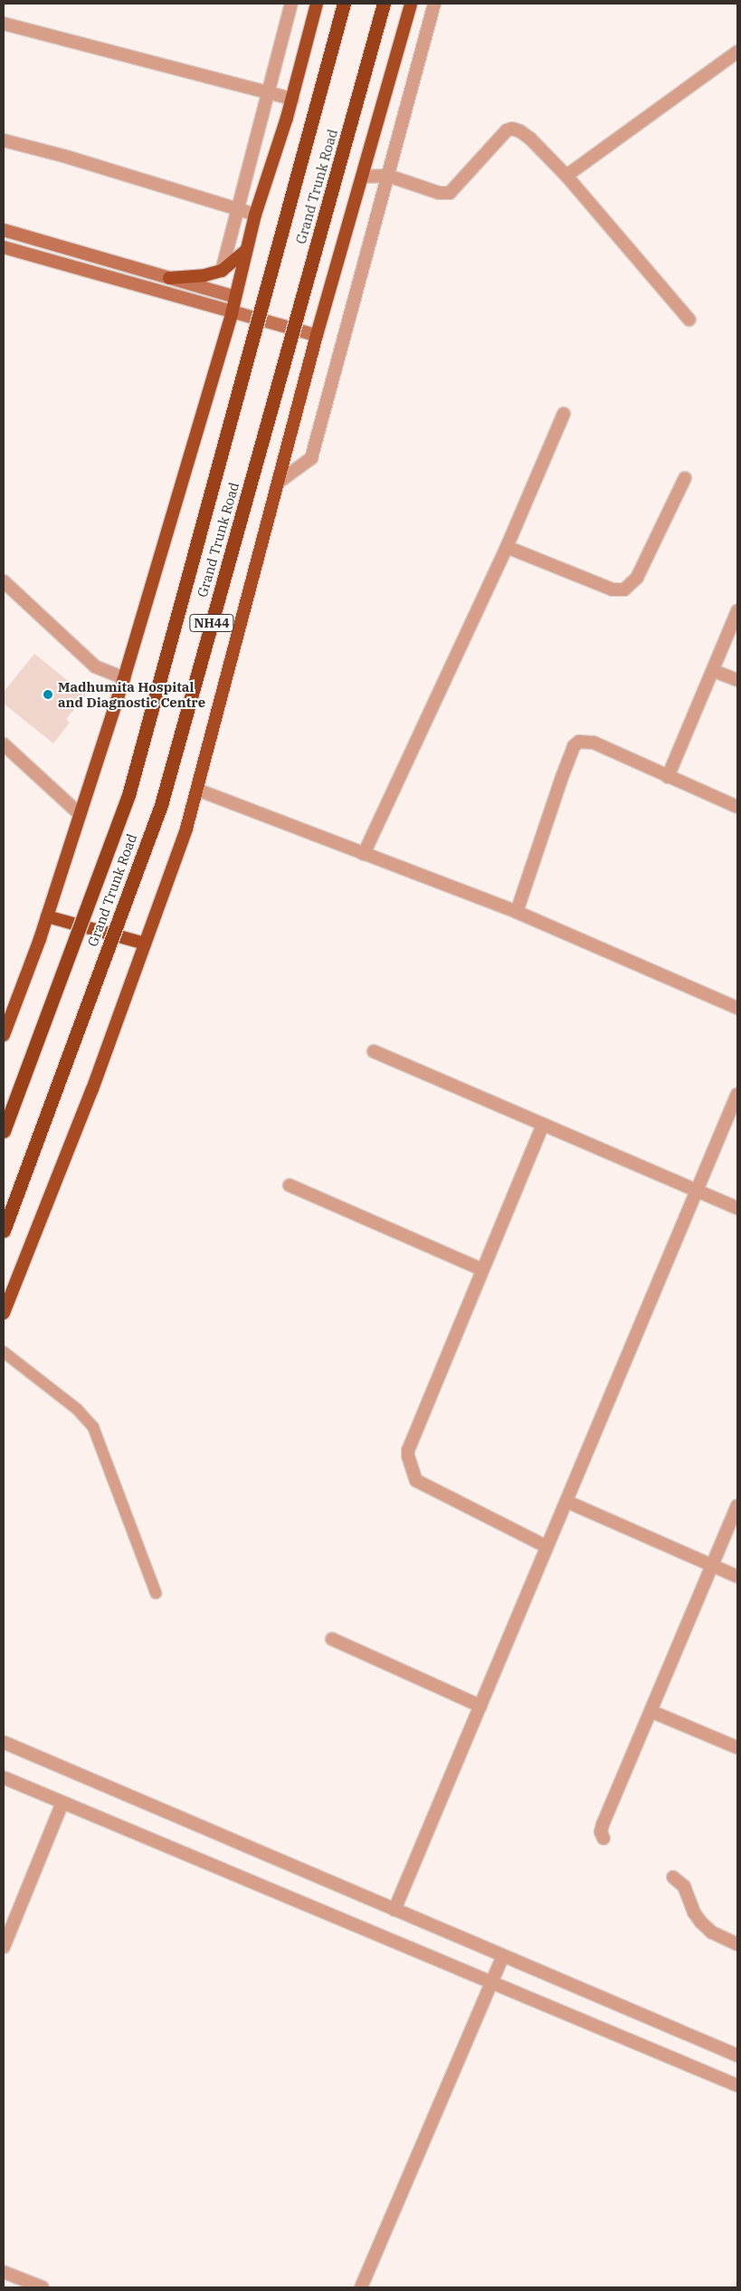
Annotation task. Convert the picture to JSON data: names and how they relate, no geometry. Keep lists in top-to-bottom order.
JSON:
{
  "streets": {
    "highway": ["Grand Trunk Road", "NH44"]
  },
  "places": ["Madhumita Hospital and Diagnostic Centre"]
}
